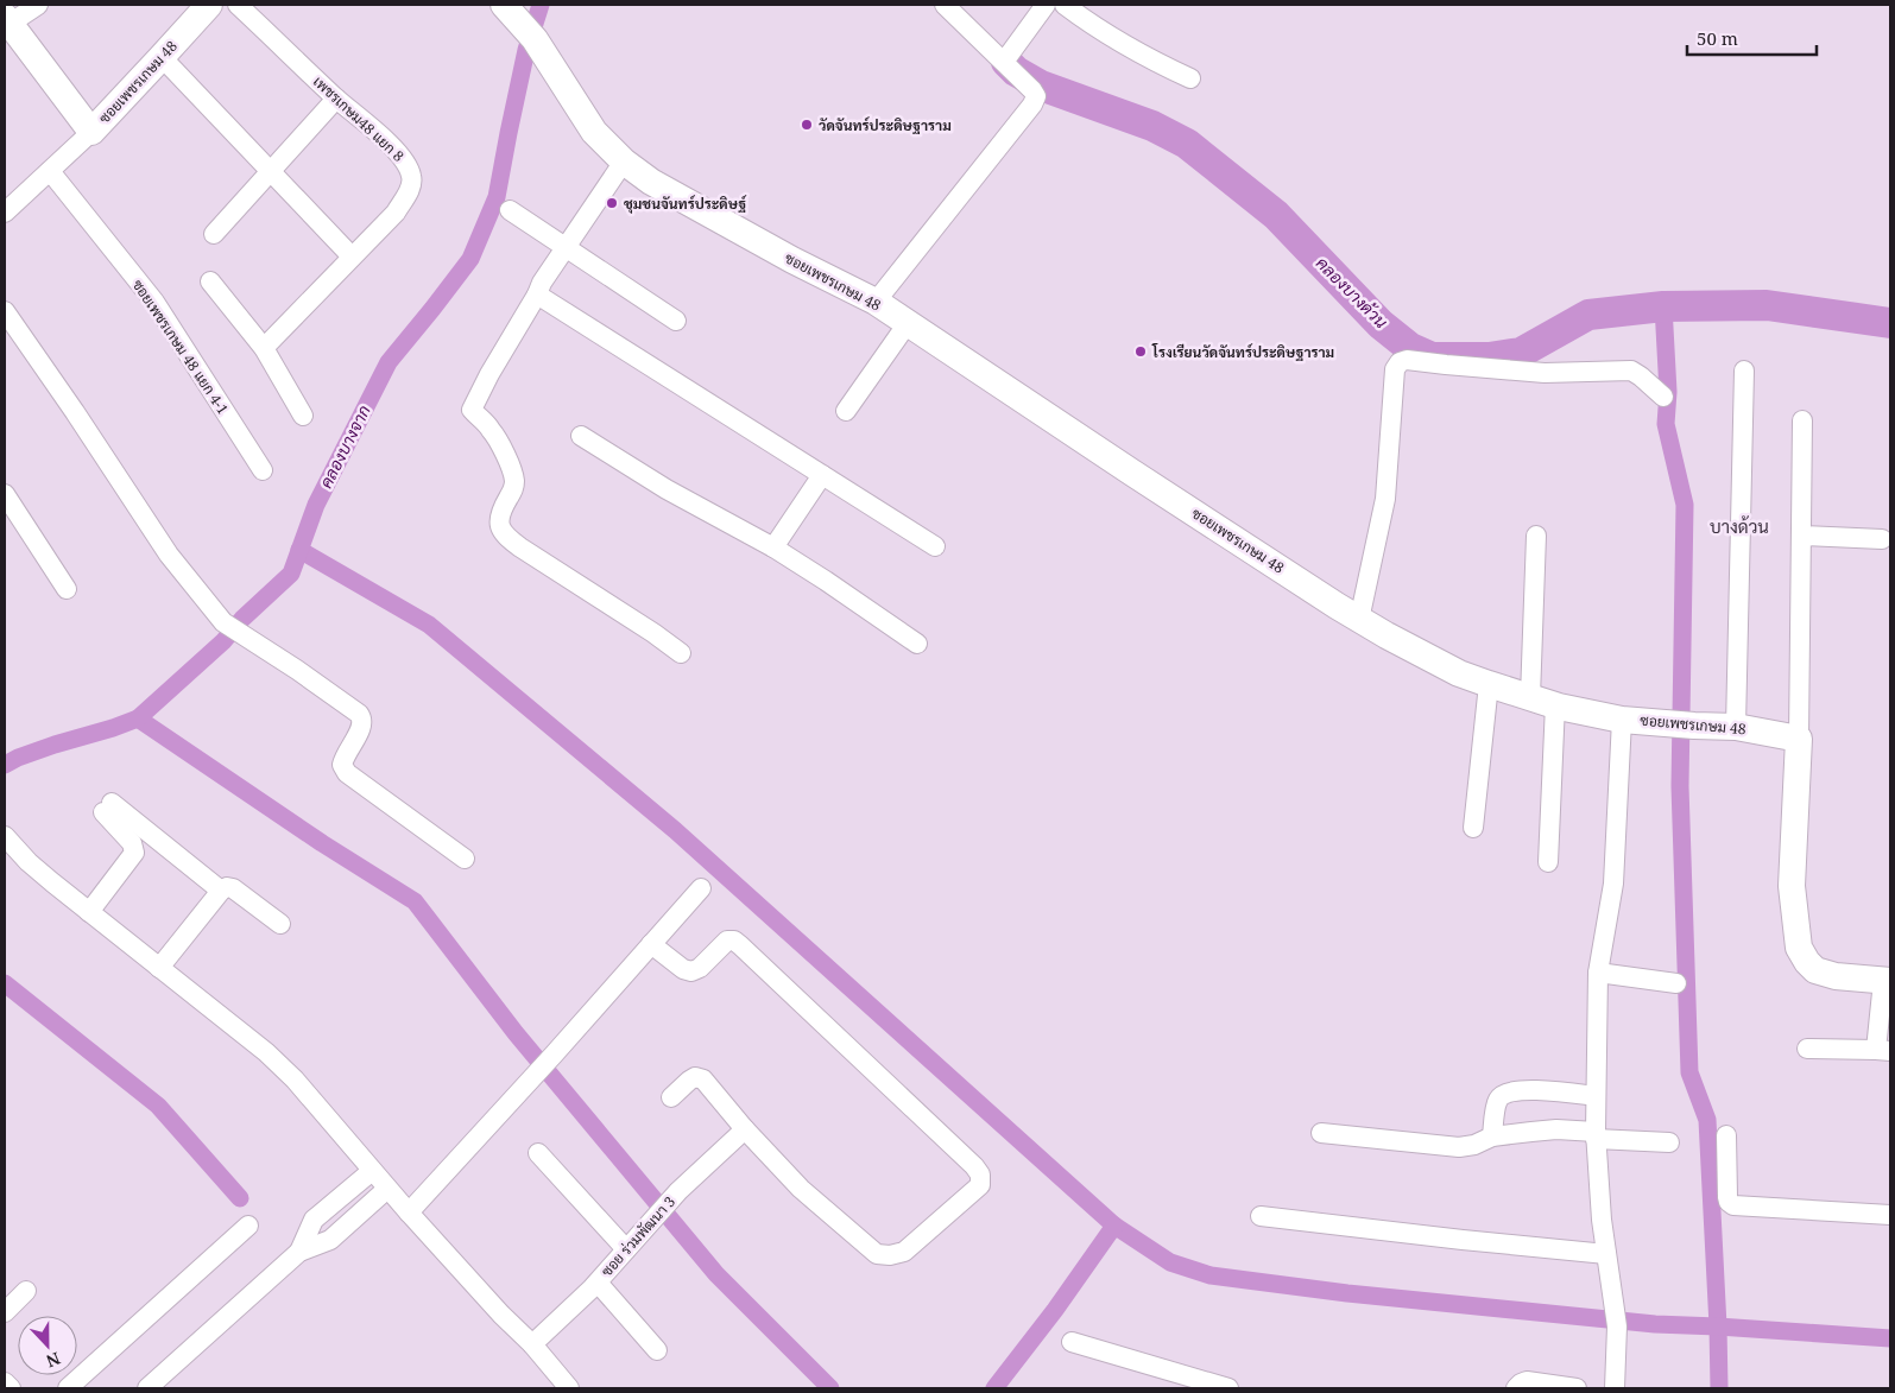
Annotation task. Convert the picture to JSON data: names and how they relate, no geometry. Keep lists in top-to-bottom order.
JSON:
{
  "streets": {
    "street": [
      "ซอยเพชรเกษม 48",
      "เพชรเกษม48 แยก 8",
      "ซอยเพชรเกษม 48 แยก 4-1",
      "ซอย ร่วมพัฒนา 3"
    ]
  },
  "districts": ["บางด้วน"],
  "water": ["คลองบางด้วน", "คลองบางจาก"],
  "places": ["วัดจันทร์ประดิษฐาราม", "ชุมชนจันทร์ประดิษฐ์", "โรงเรียนวัดจันทร์ประดิษฐาราม"],
  "scale_bar": "50 m",
  "north": "bottom"
}
